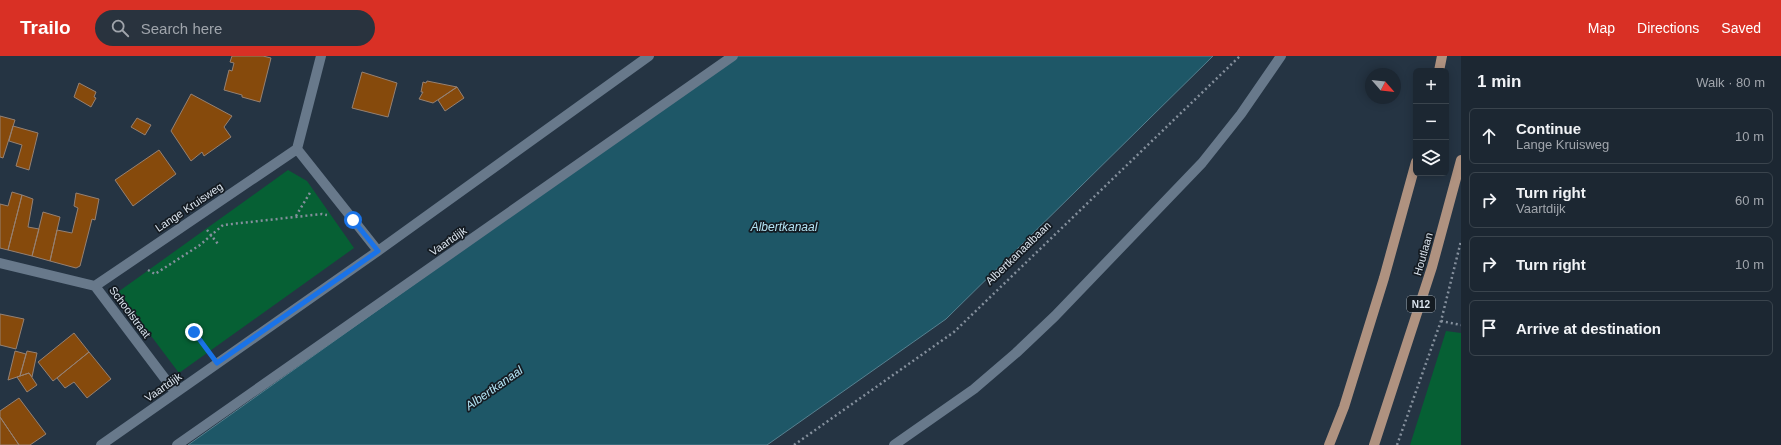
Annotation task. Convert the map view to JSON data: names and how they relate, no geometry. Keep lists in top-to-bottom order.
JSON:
{
  "streets": {
    "main road": ["Houtlaan", "N12"],
    "street": ["Lange Kruisweg", "Vaartdijk", "Schoolstraat"],
    "path": ["Albertkanaalbaan"]
  },
  "crossings": [
    ["Lange Kruisweg", "Schoolstraat"],
    ["Vaartdijk", "Schoolstraat"]
  ],
  "water": ["Albertkanaal"],
  "north": "bottom right",
  "page": {
    "header": "Trailo",
    "search": "Search here",
    "nav": ["Map", "Directions", "Saved"],
    "heading": ["1 min", "Walk · 80 m"],
    "map_buttons": ["+", "−"],
    "list": [
      ["Continue", "Lange Kruisweg", "10 m"],
      ["Turn right", "Vaartdijk", "60 m"],
      ["Turn right", "10 m"],
      "Arrive at destination"
    ]
  }
}
